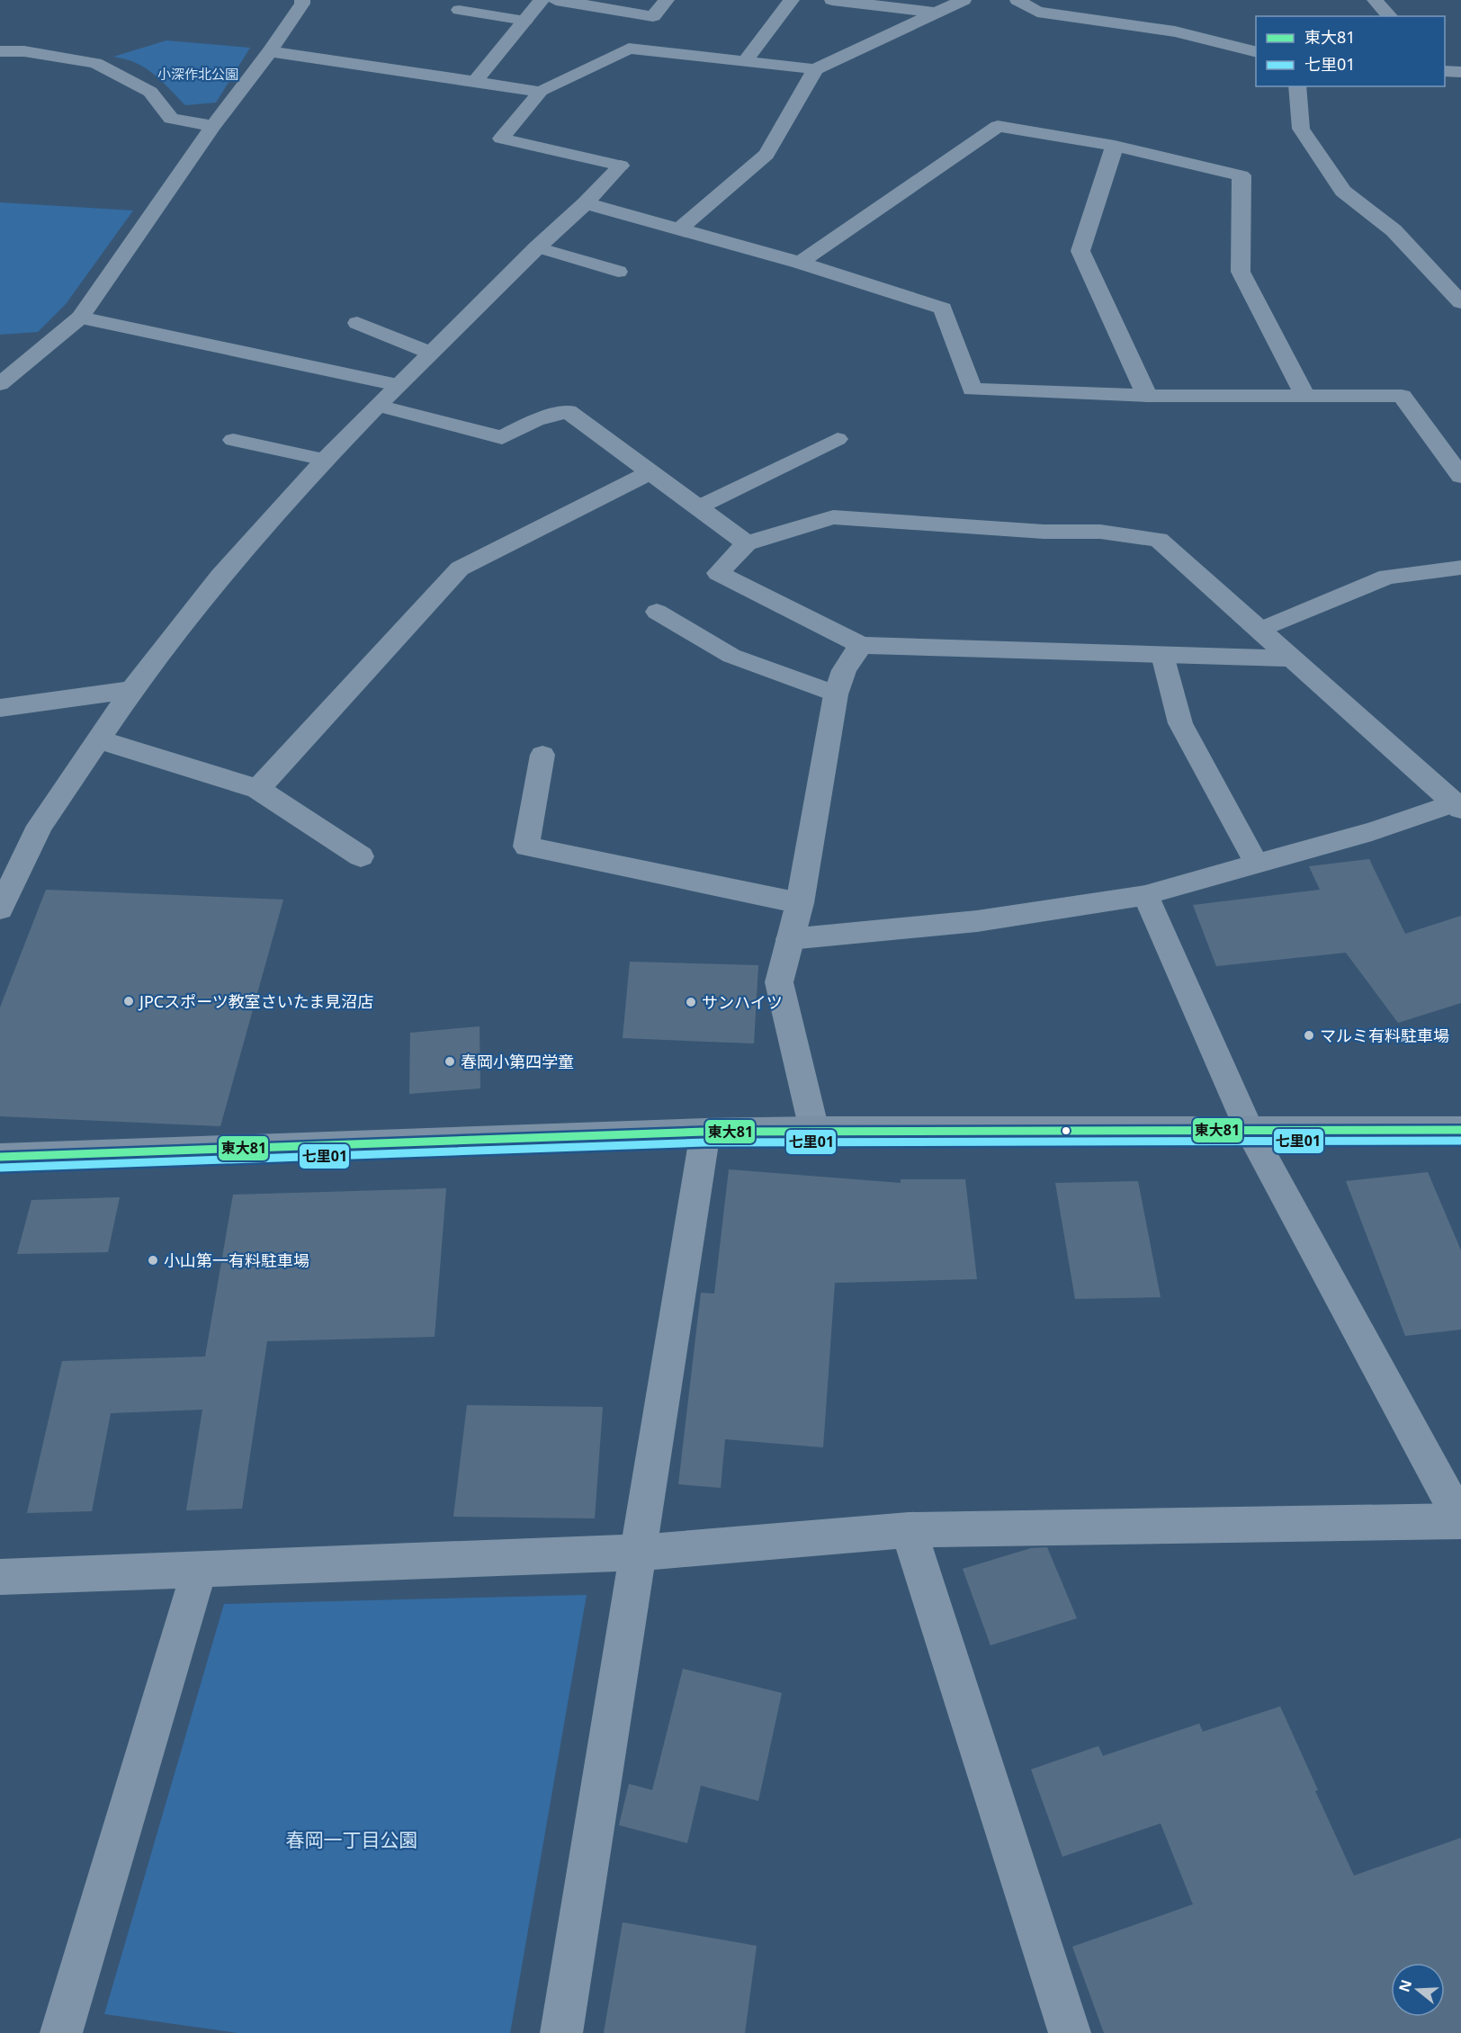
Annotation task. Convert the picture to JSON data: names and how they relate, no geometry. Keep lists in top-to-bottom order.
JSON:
{
  "parks": ["小深作北公園", "春岡一丁目公園"],
  "places": [
    "JPCスポーツ教室さいたま見沼店",
    "サンハイツ",
    "マルミ有料駐車場",
    "春岡小第四学童",
    "小山第一有料駐車場"
  ],
  "lines": ["transit line 東大81", "transit line 七里01"],
  "legend": ["東大81", "七里01"],
  "north": "left"
}
